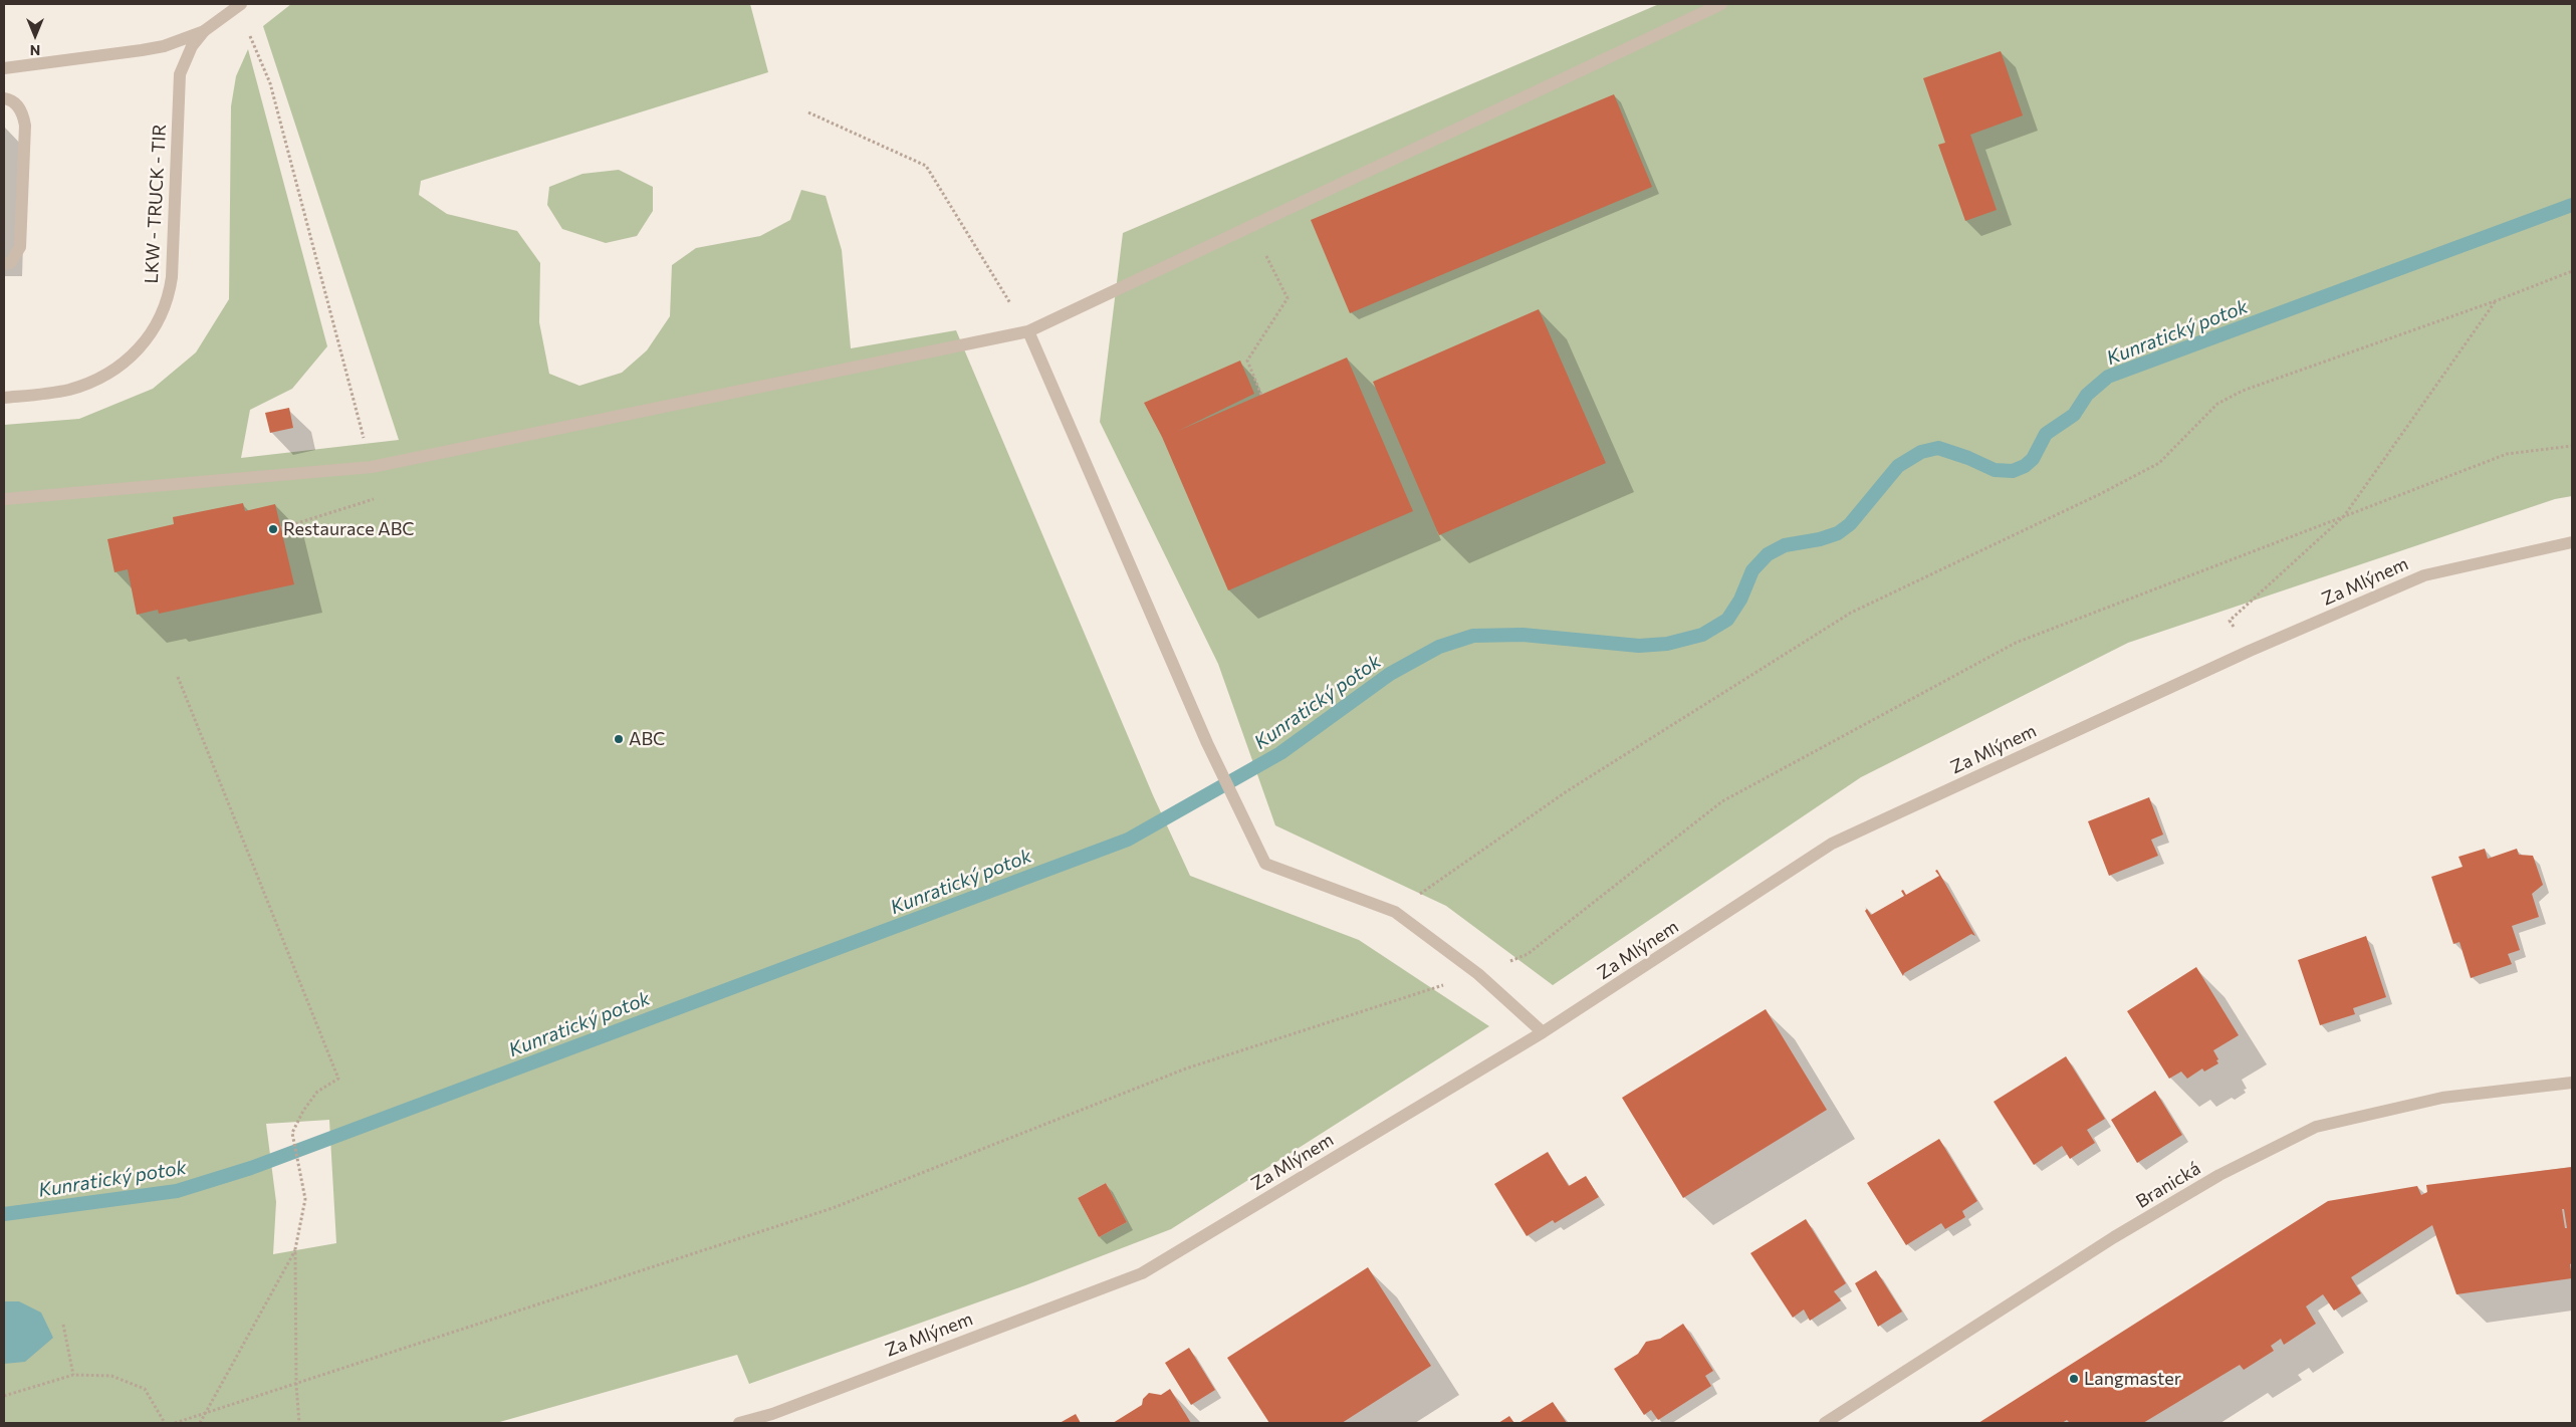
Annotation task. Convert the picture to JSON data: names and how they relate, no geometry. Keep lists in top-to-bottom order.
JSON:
{
  "streets": {
    "street": ["LKW - TRUCK - TIR", "Za Mlýnem", "Branická"]
  },
  "water": ["Kunratický potok"],
  "places": ["Restaurace ABC", "ABC", "Langmaster"],
  "north": "bottom"
}
